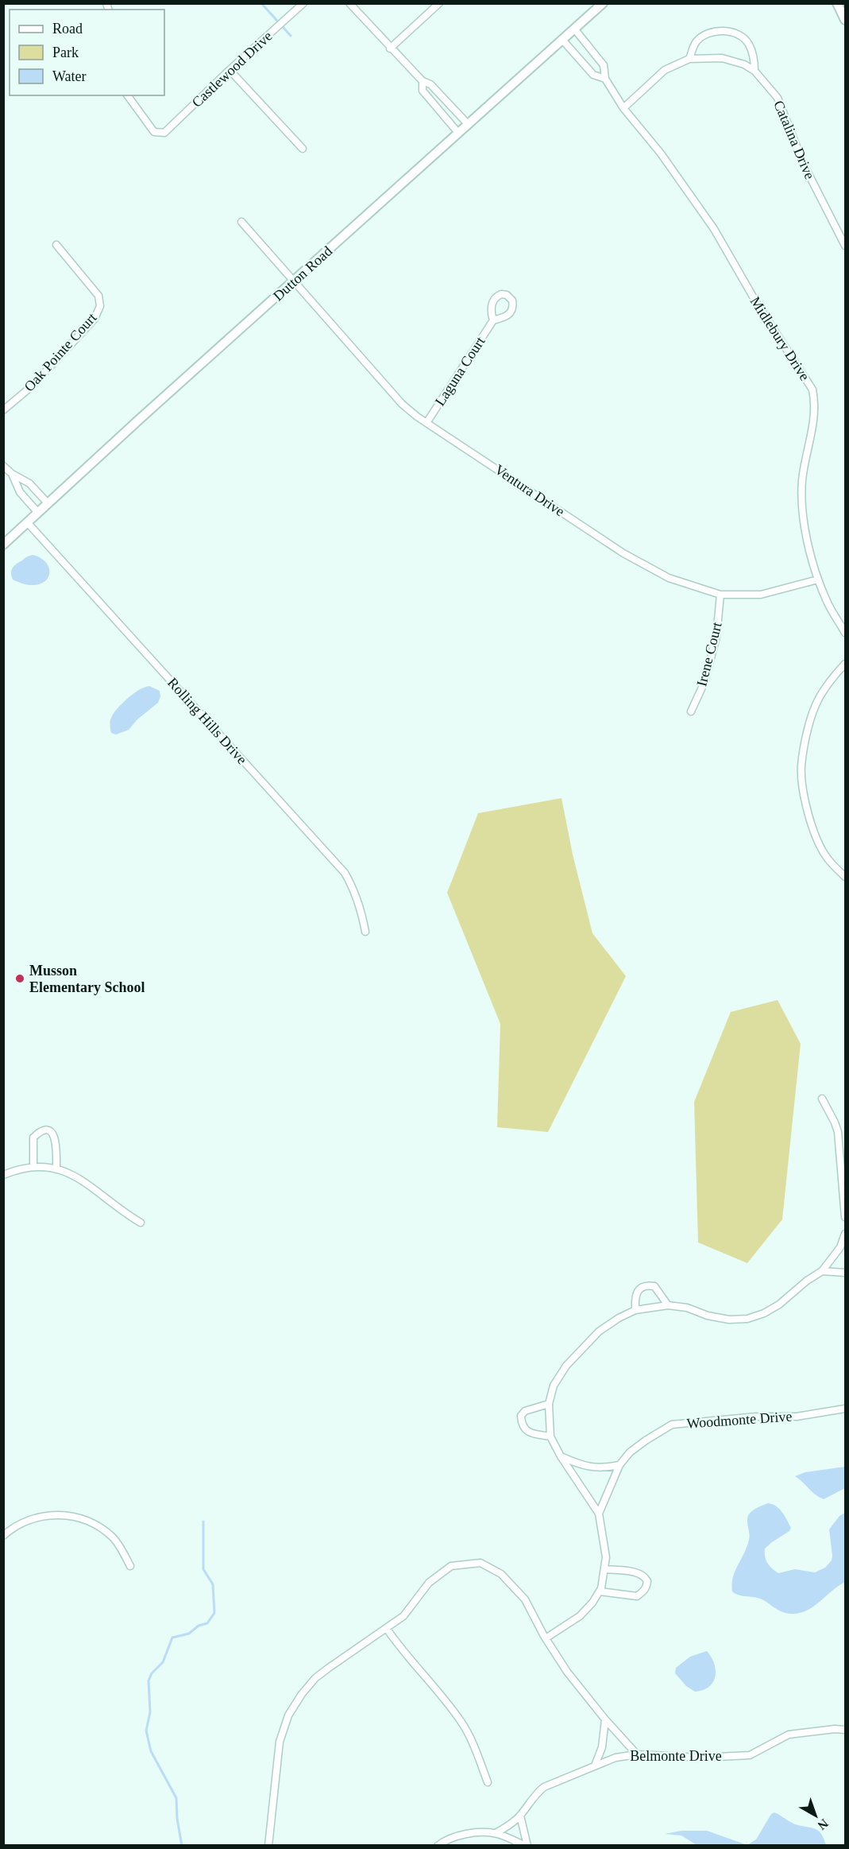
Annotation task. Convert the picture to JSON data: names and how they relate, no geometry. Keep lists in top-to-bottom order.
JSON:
{
  "streets": {
    "street": [
      "Castlewood Drive",
      "Catalina Drive",
      "Dutton Road",
      "Midlebury Drive",
      "Oak Pointe Court",
      "Laguna Court",
      "Ventura Drive",
      "Irene Court",
      "Rolling Hills Drive",
      "Woodmonte Drive",
      "Belmonte Drive"
    ]
  },
  "crossings": [
    ["Catalina Drive", "Midlebury Drive"],
    ["Dutton Road", "Midlebury Drive"],
    ["Dutton Road", "Ventura Drive"],
    ["Dutton Road", "Rolling Hills Drive"],
    ["Midlebury Drive", "Ventura Drive"],
    ["Laguna Court", "Ventura Drive"],
    ["Ventura Drive", "Irene Court"]
  ],
  "places": ["Musson Elementary School"],
  "legend": ["Road", "Park", "Water"],
  "north": "bottom right"
}
